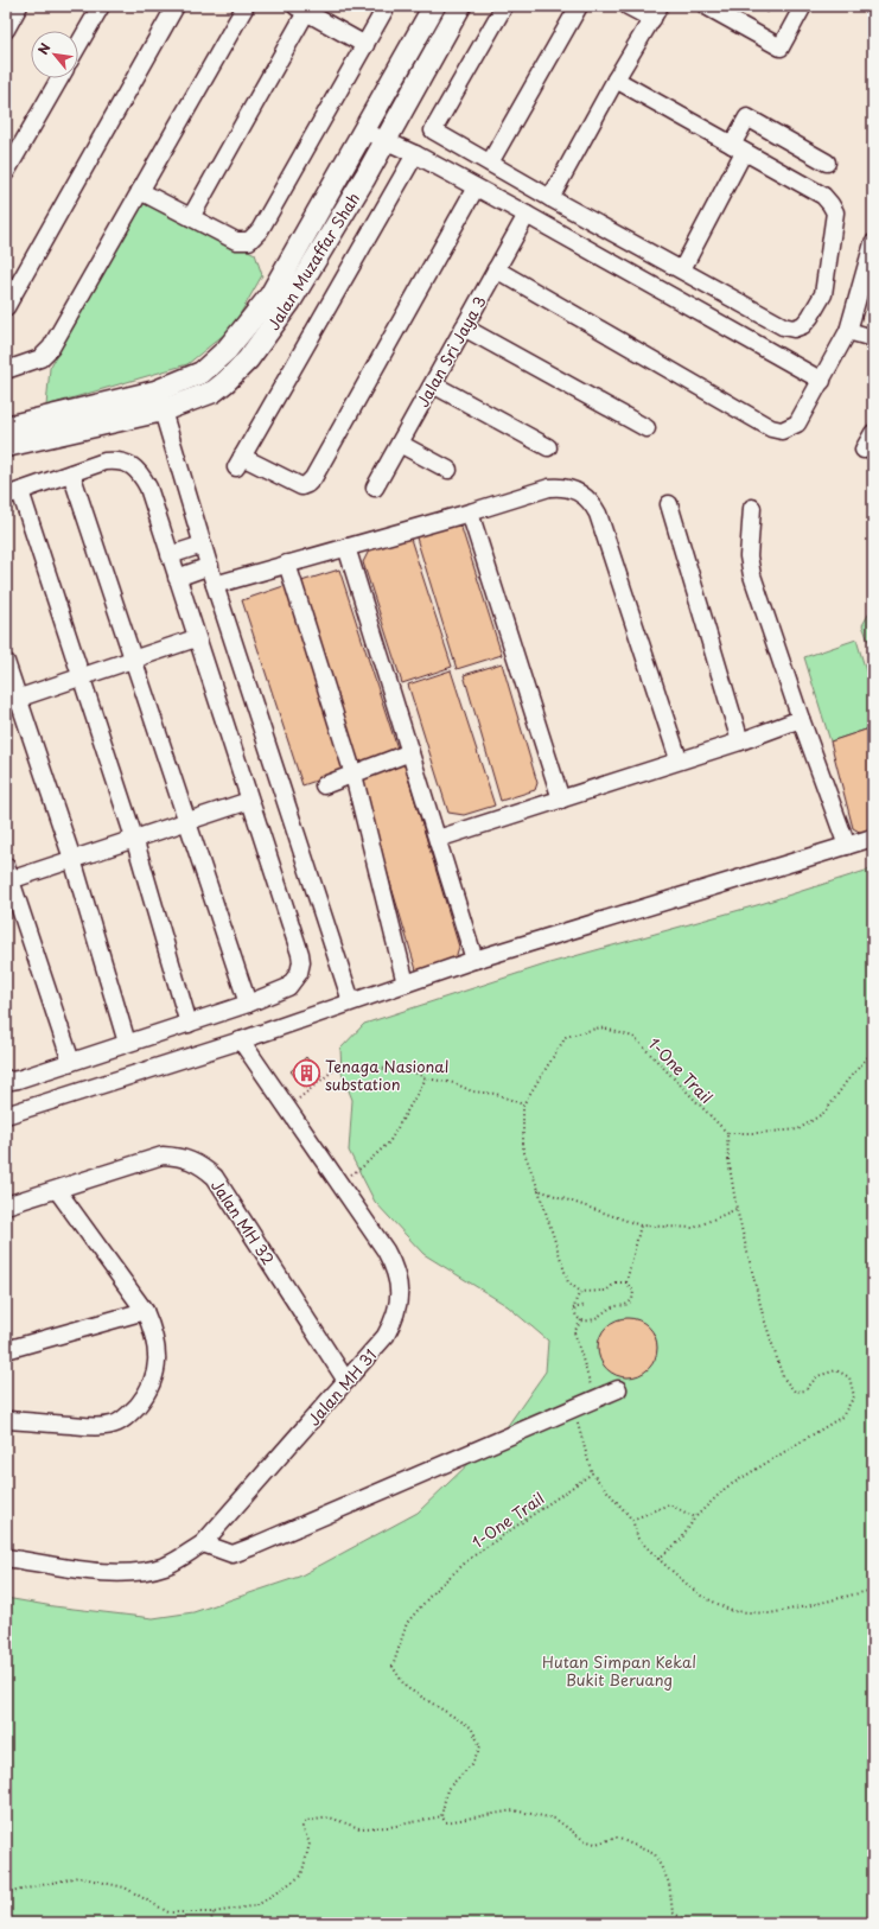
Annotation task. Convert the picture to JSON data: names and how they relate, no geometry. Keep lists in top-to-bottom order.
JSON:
{
  "streets": {
    "main road": ["Jalan Muzaffar Shah"],
    "street": ["Jalan Sri Jaya 3", "Jalan MH 32", "Jalan MH 31"],
    "path": ["1-One Trail"]
  },
  "crossings": [
    ["Jalan MH 32", "Jalan MH 31"]
  ],
  "parks": ["Hutan Simpan Kekal Bukit Beruang"],
  "places": {
    "building": ["Tenaga Nasional substation"]
  },
  "north": "top left"
}
